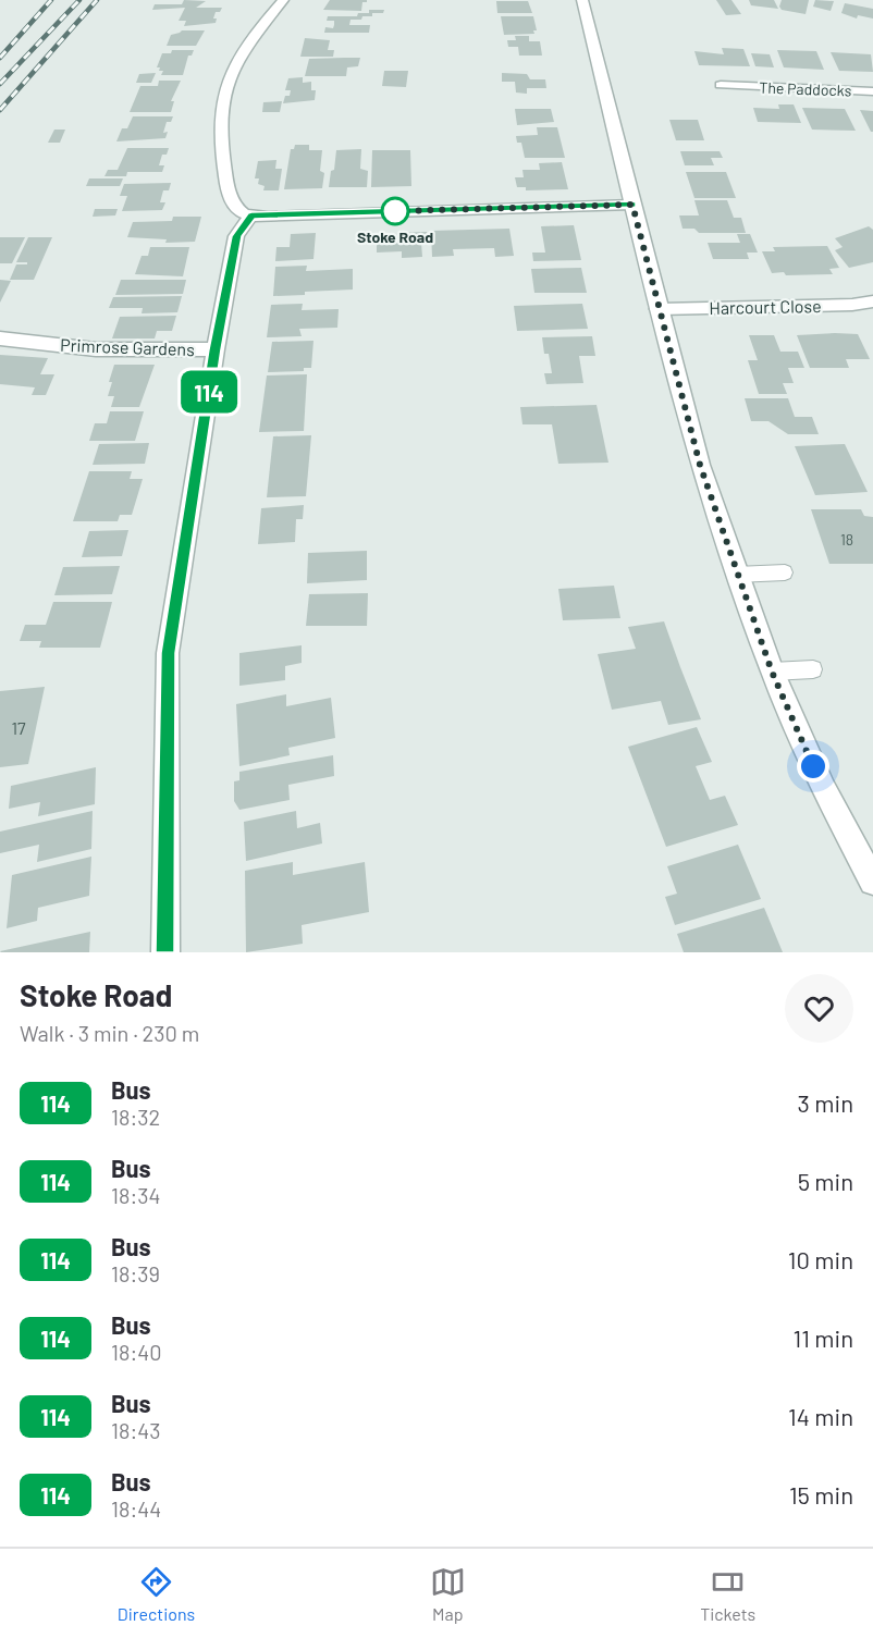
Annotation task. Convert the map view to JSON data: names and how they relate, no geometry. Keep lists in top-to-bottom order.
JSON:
{
  "streets": {
    "street": ["The Paddocks", "Harcourt Close", "Primrose Gardens"]
  },
  "places": ["Stoke Road"],
  "lines": ["bus line 114"],
  "house_numbers": ["18", "17"],
  "page": {
    "on_map": "114",
    "heading": ["Stoke Road", "Walk · 3 min · 230 m"],
    "list": [
      {
        "mark": "114",
        "name": "Bus",
        "note": "18:32",
        "value": "3 min"
      },
      {
        "mark": "114",
        "name": "Bus",
        "note": "18:34",
        "value": "5 min"
      },
      {
        "mark": "114",
        "name": "Bus",
        "note": "18:39",
        "value": "10 min"
      },
      {
        "mark": "114",
        "name": "Bus",
        "note": "18:40",
        "value": "11 min"
      },
      {
        "mark": "114",
        "name": "Bus",
        "note": "18:43",
        "value": "14 min"
      },
      {
        "mark": "114",
        "name": "Bus",
        "note": "18:44",
        "value": "15 min"
      }
    ],
    "tabs": ["Directions", "Map", "Tickets"]
  }
}
